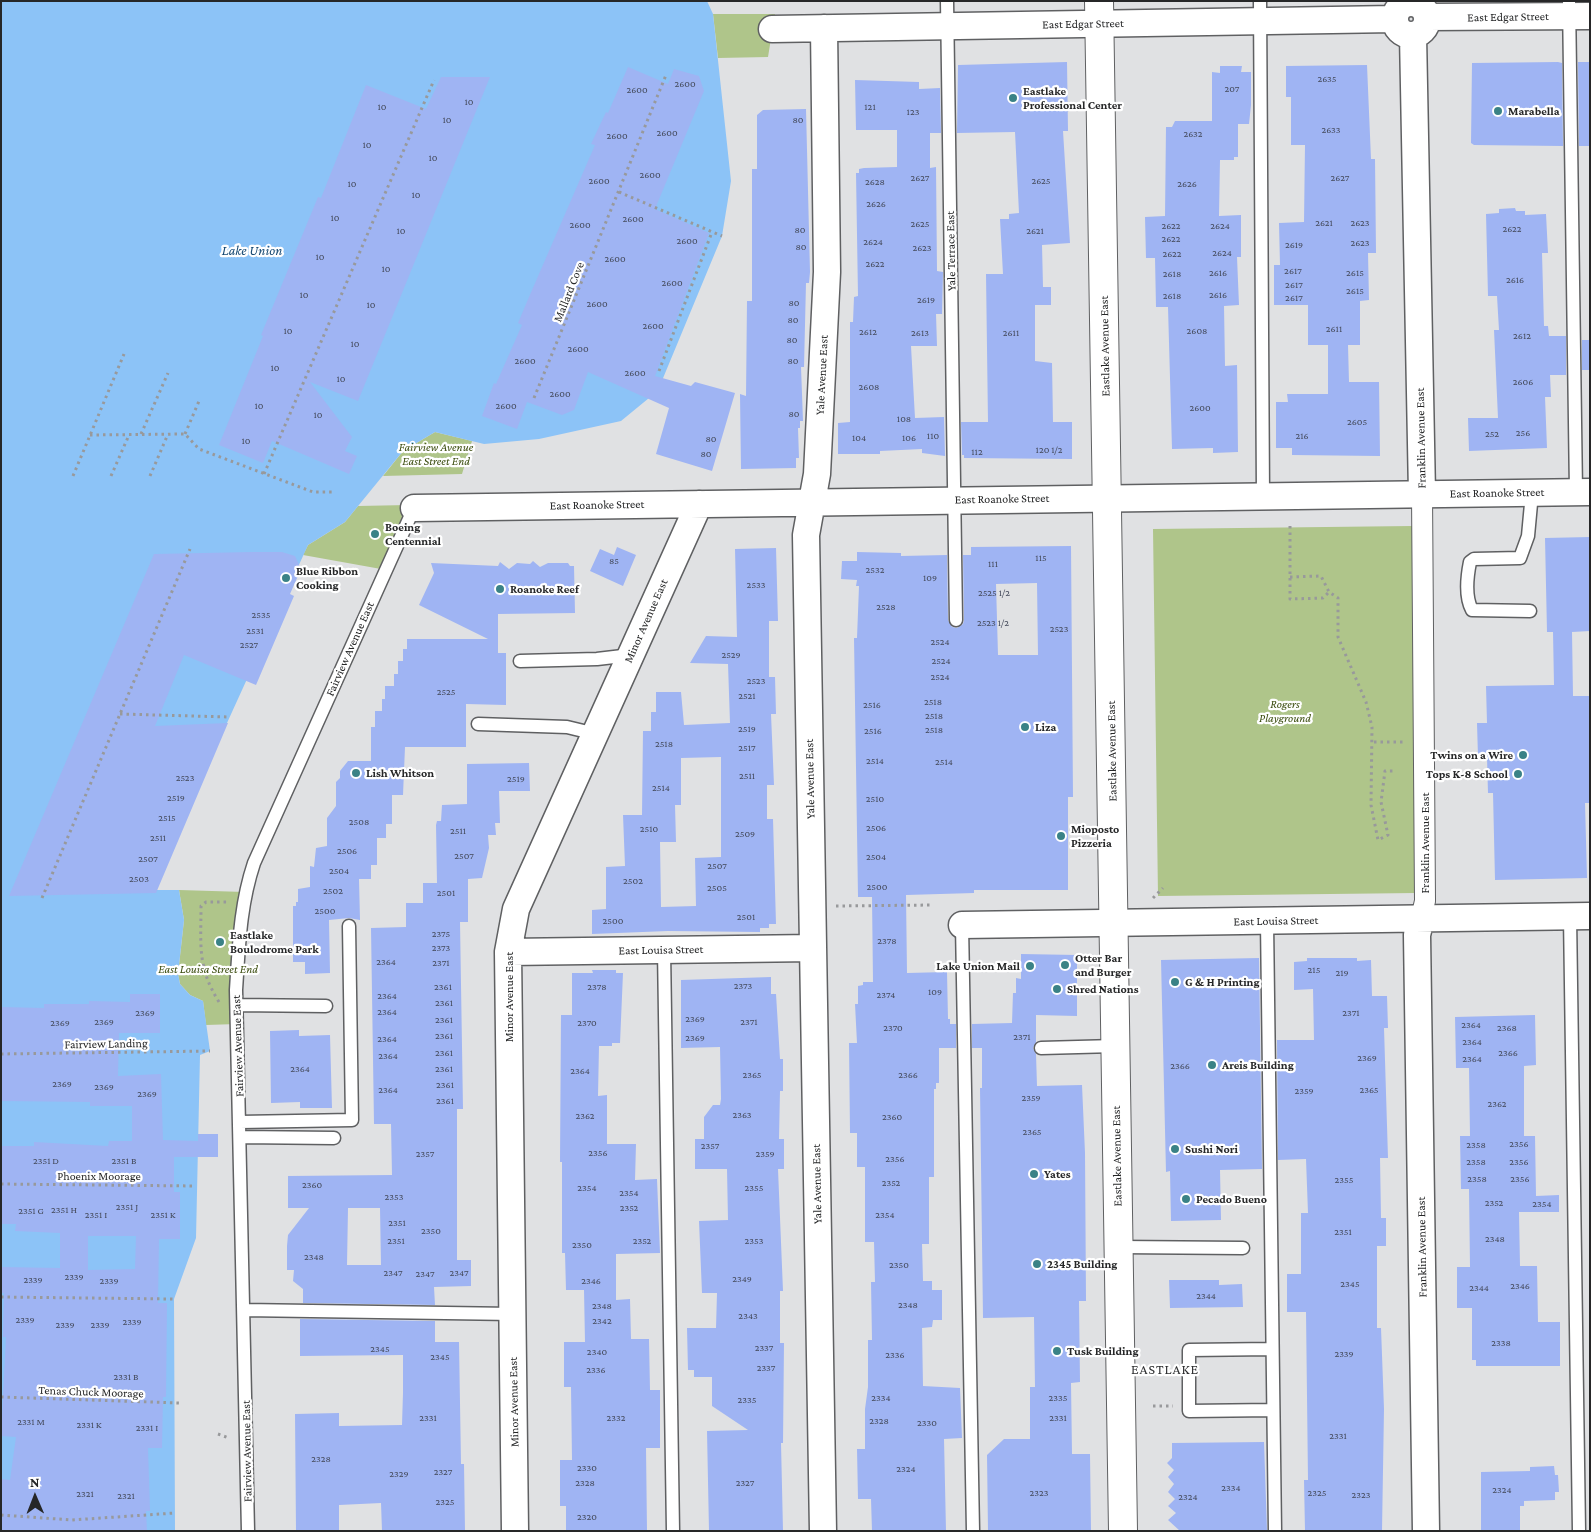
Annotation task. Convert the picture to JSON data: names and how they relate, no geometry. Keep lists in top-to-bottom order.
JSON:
{
  "streets": {
    "main road": ["Eastlake Avenue East"],
    "street": [
      "East Edgar Street",
      "Yale Avenue East",
      "Franklin Avenue East",
      "East Roanoke Street",
      "Minor Avenue East",
      "East Louisa Street"
    ],
    "lane": ["Yale Terrace East", "Fairview Avenue East"],
    "path": [
      "Mallard Cove",
      "Fairview Landing",
      "Phoenix Moorage",
      "Tenas Chuck Moorage"
    ]
  },
  "crossings": [
    ["East Edgar Street", "Yale Terrace East"],
    ["East Edgar Street", "Eastlake Avenue East"],
    ["East Edgar Street", "Yale Avenue East"],
    ["East Edgar Street", "Franklin Avenue East"],
    ["Yale Terrace East", "East Roanoke Street"],
    ["Eastlake Avenue East", "East Roanoke Street"],
    ["Eastlake Avenue East", "East Louisa Street"],
    ["Yale Avenue East", "East Roanoke Street"],
    ["Yale Avenue East", "East Louisa Street"],
    ["Franklin Avenue East", "East Roanoke Street"],
    ["Franklin Avenue East", "East Louisa Street"],
    ["East Roanoke Street", "Minor Avenue East"],
    ["East Roanoke Street", "Fairview Avenue East"],
    ["Minor Avenue East", "East Louisa Street"]
  ],
  "districts": ["EASTLAKE"],
  "water": ["Lake Union"],
  "parks": ["Fairview Avenue East Street End", "Rogers Playground", "East Louisa Street End"],
  "places": [
    "Eastlake Professional Center",
    "Marabella",
    "Boeing Centennial",
    "Blue Ribbon Cooking",
    "Roanoke Reef",
    "Liza",
    "Twins on a Wire",
    "Lish Whitson",
    "Tops K-8 School",
    "Mioposto Pizzeria",
    "Eastlake Boulodrome Park",
    "Otter Bar and Burger",
    "Lake Union Mail",
    "G & H Printing",
    "Shred Nations",
    "Areis Building",
    "Sushi Nori",
    "Yates",
    "Pecado Bueno",
    "2345 Building",
    "Tusk Building"
  ],
  "house_numbers": [
    "2635",
    "2600",
    "207",
    "2600",
    "10",
    "10",
    "121",
    "123",
    "10",
    "80",
    "2633",
    "2600",
    "2632",
    "2600",
    "10",
    "10",
    "2600",
    "2627",
    "2627",
    "2600",
    "2625",
    "2628",
    "10",
    "2626",
    "10",
    "2626",
    "10",
    "2600",
    "2621",
    "2623",
    "2625",
    "2600",
    "2622",
    "2624",
    "2622",
    "80",
    "10",
    "2621",
    "2622",
    "2600",
    "2624",
    "2623",
    "2619",
    "80",
    "2623",
    "2624",
    "2622",
    "10",
    "2600",
    "2622",
    "10",
    "2617",
    "2616",
    "2615",
    "2618",
    "2616",
    "2600",
    "2617",
    "2615",
    "10",
    "2616",
    "2618",
    "2617",
    "2619",
    "80",
    "2600",
    "10",
    "80",
    "2600",
    "2611",
    "10",
    "2608",
    "2612",
    "2613",
    "2611",
    "2612",
    "80",
    "10",
    "2600",
    "2600",
    "80",
    "10",
    "2600",
    "10",
    "2606",
    "2608",
    "2600",
    "10",
    "2600",
    "2600",
    "80",
    "10",
    "108",
    "2605",
    "256",
    "252",
    "110",
    "216",
    "104",
    "106",
    "80",
    "10",
    "120 1/2",
    "112",
    "80",
    "115",
    "85",
    "111",
    "2532",
    "109",
    "2533",
    "2525 1/2",
    "2528",
    "2535",
    "2523 1/2",
    "2523",
    "2531",
    "2524",
    "2527",
    "2529",
    "2524",
    "2524",
    "2523",
    "2525",
    "2521",
    "2518",
    "2516",
    "2518",
    "2519",
    "2518",
    "2516",
    "2518",
    "2517",
    "2514",
    "2514",
    "2511",
    "2523",
    "2519",
    "2514",
    "2519",
    "2510",
    "2515",
    "2508",
    "2506",
    "2510",
    "2511",
    "2509",
    "2511",
    "2506",
    "2507",
    "2504",
    "2507",
    "2507",
    "2504",
    "2503",
    "2502",
    "2500",
    "2505",
    "2502",
    "2501",
    "2500",
    "2501",
    "2500",
    "2375",
    "2378",
    "2373",
    "2364",
    "2371",
    "215",
    "219",
    "2373",
    "2361",
    "2378",
    "109",
    "2374",
    "2364",
    "2361",
    "2364",
    "2369",
    "2371",
    "2369",
    "2361",
    "2369",
    "2371",
    "2369",
    "2370",
    "2364",
    "2370",
    "2368",
    "2361",
    "2371",
    "2369",
    "2364",
    "2364",
    "2361",
    "2366",
    "2364",
    "2369",
    "2364",
    "2366",
    "2364",
    "2361",
    "2364",
    "2365",
    "2366",
    "2369",
    "2361",
    "2369",
    "2364",
    "2365",
    "2359",
    "2369",
    "2359",
    "2361",
    "2362",
    "2363",
    "2362",
    "2360",
    "2365",
    "2356",
    "2358",
    "2357",
    "2356",
    "2357",
    "2359",
    "2356",
    "2351 D",
    "2351 B",
    "2358",
    "2356",
    "2358",
    "2356",
    "2355",
    "2352",
    "2360",
    "2354",
    "2355",
    "2354",
    "2353",
    "2352",
    "2354",
    "2351 J",
    "2352",
    "2351 H",
    "2351 G",
    "2351 I",
    "2351 K",
    "2354",
    "2351",
    "2350",
    "2351",
    "2348",
    "2351",
    "2352",
    "2353",
    "2350",
    "2348",
    "2350",
    "2347",
    "2347",
    "2347",
    "2339",
    "2349",
    "2339",
    "2339",
    "2346",
    "2345",
    "2346",
    "2344",
    "2344",
    "2348",
    "2348",
    "2343",
    "2339",
    "2342",
    "2339",
    "2339",
    "2339",
    "2338",
    "2337",
    "2345",
    "2340",
    "2339",
    "2336",
    "2345",
    "2337",
    "2336",
    "2331 B",
    "2334",
    "2335",
    "2335",
    "2331",
    "2332",
    "2331",
    "2328",
    "2331 M",
    "2330",
    "2331 K",
    "2331 I",
    "2331",
    "2328",
    "2330",
    "2324",
    "2327",
    "2329",
    "2328",
    "2327",
    "2334",
    "2324",
    "2323",
    "2325",
    "2321",
    "2323",
    "2321",
    "2324",
    "2325",
    "2320"
  ],
  "north": "top"
}
